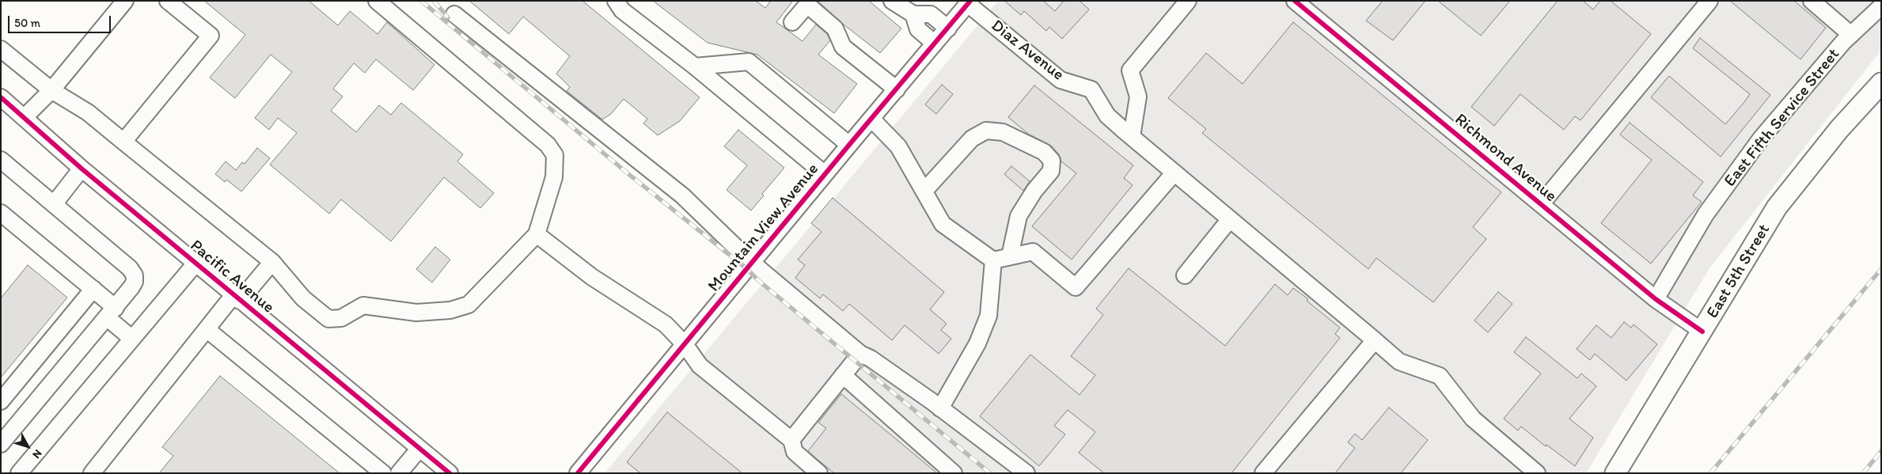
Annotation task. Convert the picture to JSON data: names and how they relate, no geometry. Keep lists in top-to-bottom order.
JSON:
{
  "streets": {
    "main road": ["East 5th Street"],
    "street": [
      "Diaz Avenue",
      "East Fifth Service Street",
      "Richmond Avenue",
      "Mountain View Avenue",
      "Pacific Avenue"
    ]
  },
  "crossings": [
    ["Diaz Avenue", "Mountain View Avenue"],
    ["East Fifth Service Street", "Richmond Avenue"],
    ["Richmond Avenue", "East 5th Street"]
  ],
  "scale_bar": "50 m",
  "north": "bottom right"
}
